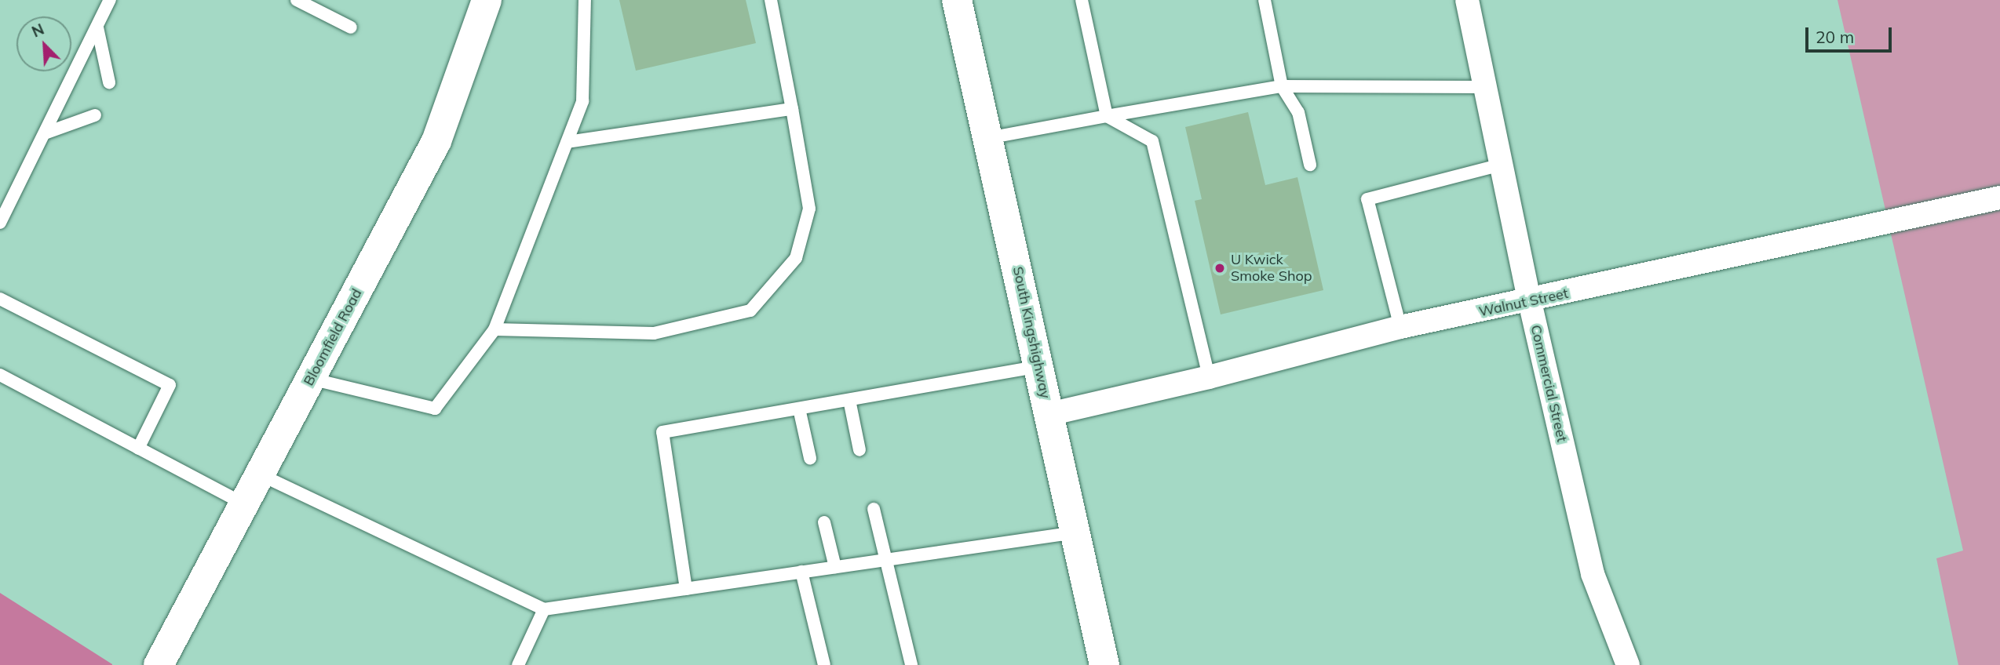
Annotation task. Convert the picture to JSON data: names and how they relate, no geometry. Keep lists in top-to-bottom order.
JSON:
{
  "streets": {
    "street": [
      "Walnut Street",
      "South Kingshighway",
      "Bloomfield Road",
      "Commercial Street"
    ]
  },
  "crossings": [
    ["Walnut Street", "South Kingshighway"],
    ["Walnut Street", "Commercial Street"]
  ],
  "places": ["U Kwick Smoke Shop"],
  "scale_bar": "20 m",
  "north": "top left"
}
